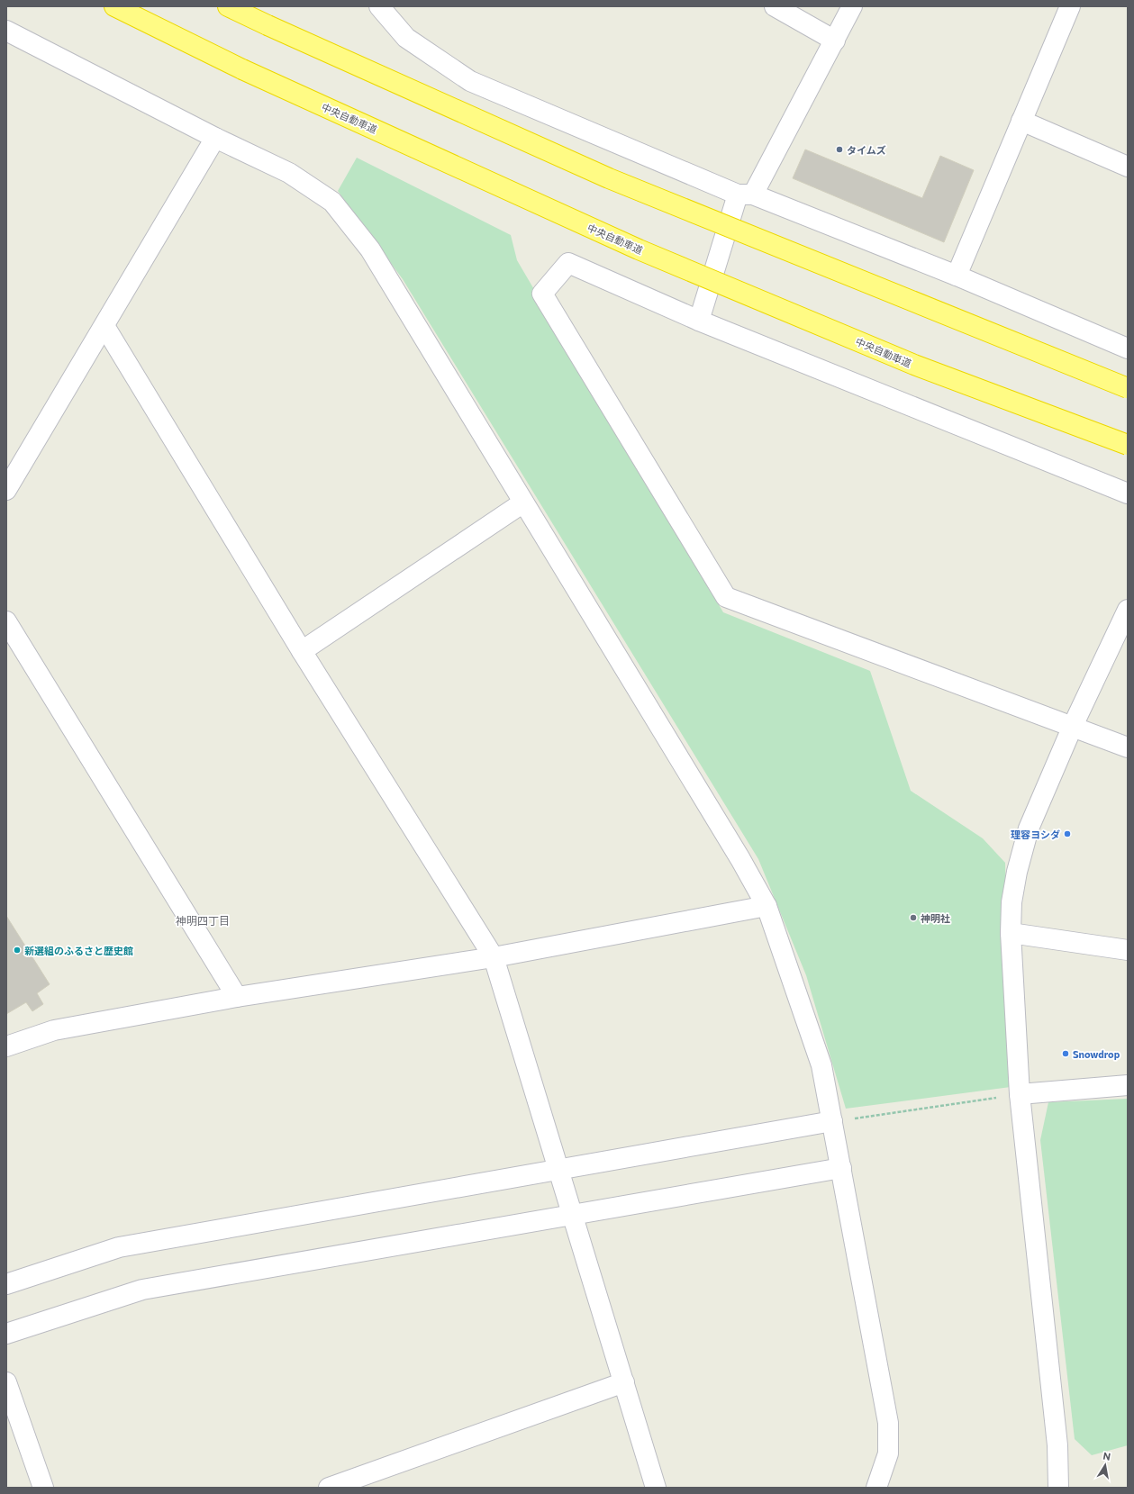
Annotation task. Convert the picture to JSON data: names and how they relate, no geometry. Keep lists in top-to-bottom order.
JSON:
{
  "streets": {
    "highway": ["中央自動車道"]
  },
  "districts": ["神明四丁目"],
  "places": [
    "タイムズ",
    "理容ヨシダ",
    "神明社",
    "新選組のふるさと歴史館",
    "Snowdrop"
  ],
  "north": "top"
}
